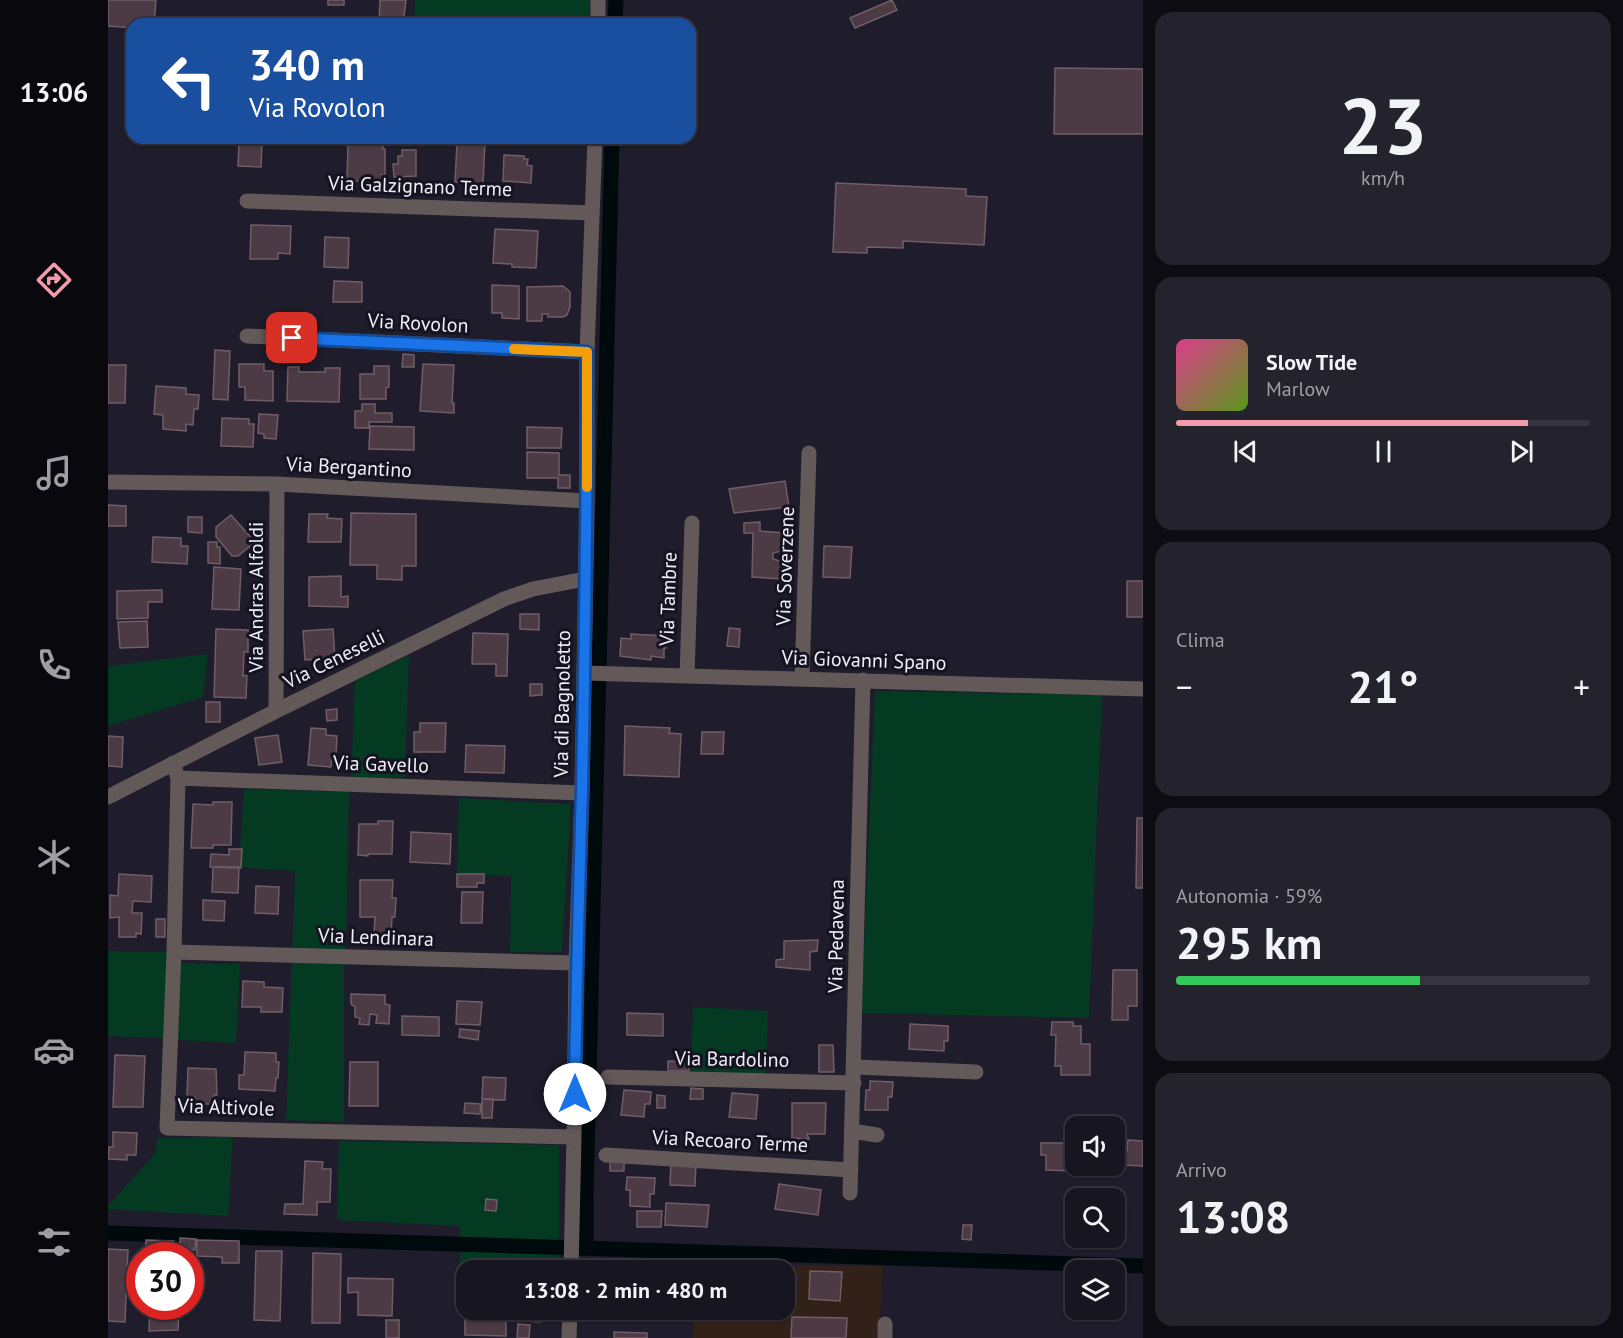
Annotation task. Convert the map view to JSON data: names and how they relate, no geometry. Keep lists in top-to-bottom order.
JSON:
{
  "streets": {
    "street": [
      "Via Galzignano Terme",
      "Via Rovolon",
      "Via Bergantino",
      "Via Soverzene",
      "Via Andras Alfoldi",
      "Via Tambre",
      "Via Ceneselli",
      "Via Giovanni Spano",
      "Via di Bagnoletto",
      "Via Gavello",
      "Via Pedavena",
      "Via Lendinara",
      "Via Bardolino",
      "Via Altivole",
      "Via Recoaro Terme"
    ]
  },
  "crossings": [
    ["Via Galzignano Terme", "Via di Bagnoletto"],
    ["Via Rovolon", "Via di Bagnoletto"],
    ["Via Bergantino", "Via Andras Alfoldi"],
    ["Via Bergantino", "Via di Bagnoletto"],
    ["Via Soverzene", "Via Giovanni Spano"],
    ["Via Andras Alfoldi", "Via Ceneselli"],
    ["Via Tambre", "Via Giovanni Spano"],
    ["Via Ceneselli", "Via di Bagnoletto"],
    ["Via Ceneselli", "Via Gavello"],
    ["Via Ceneselli", "Via Altivole"],
    ["Via Giovanni Spano", "Via di Bagnoletto"],
    ["Via Giovanni Spano", "Via Pedavena"],
    ["Via di Bagnoletto", "Via Gavello"],
    ["Via di Bagnoletto", "Via Lendinara"],
    ["Via di Bagnoletto", "Via Altivole"],
    ["Via Gavello", "Via Altivole"],
    ["Via Pedavena", "Via Bardolino"],
    ["Via Pedavena", "Via Recoaro Terme"],
    ["Via Lendinara", "Via Altivole"]
  ],
  "page": {
    "tabs": "13:06",
    "tile": [
      ["23", "km/h"],
      "Clima",
      ["Autonomia · 59%", "295 km"],
      ["Arrivo", "13:08"]
    ],
    "turn": ["340 m", "Via Rovolon"],
    "song": ["Slow Tide", "Marlow"],
    "heat": ["−", "21°", "+"],
    "limit": "30",
    "trip": "13:08 · 2 min · 480 m"
  }
}
